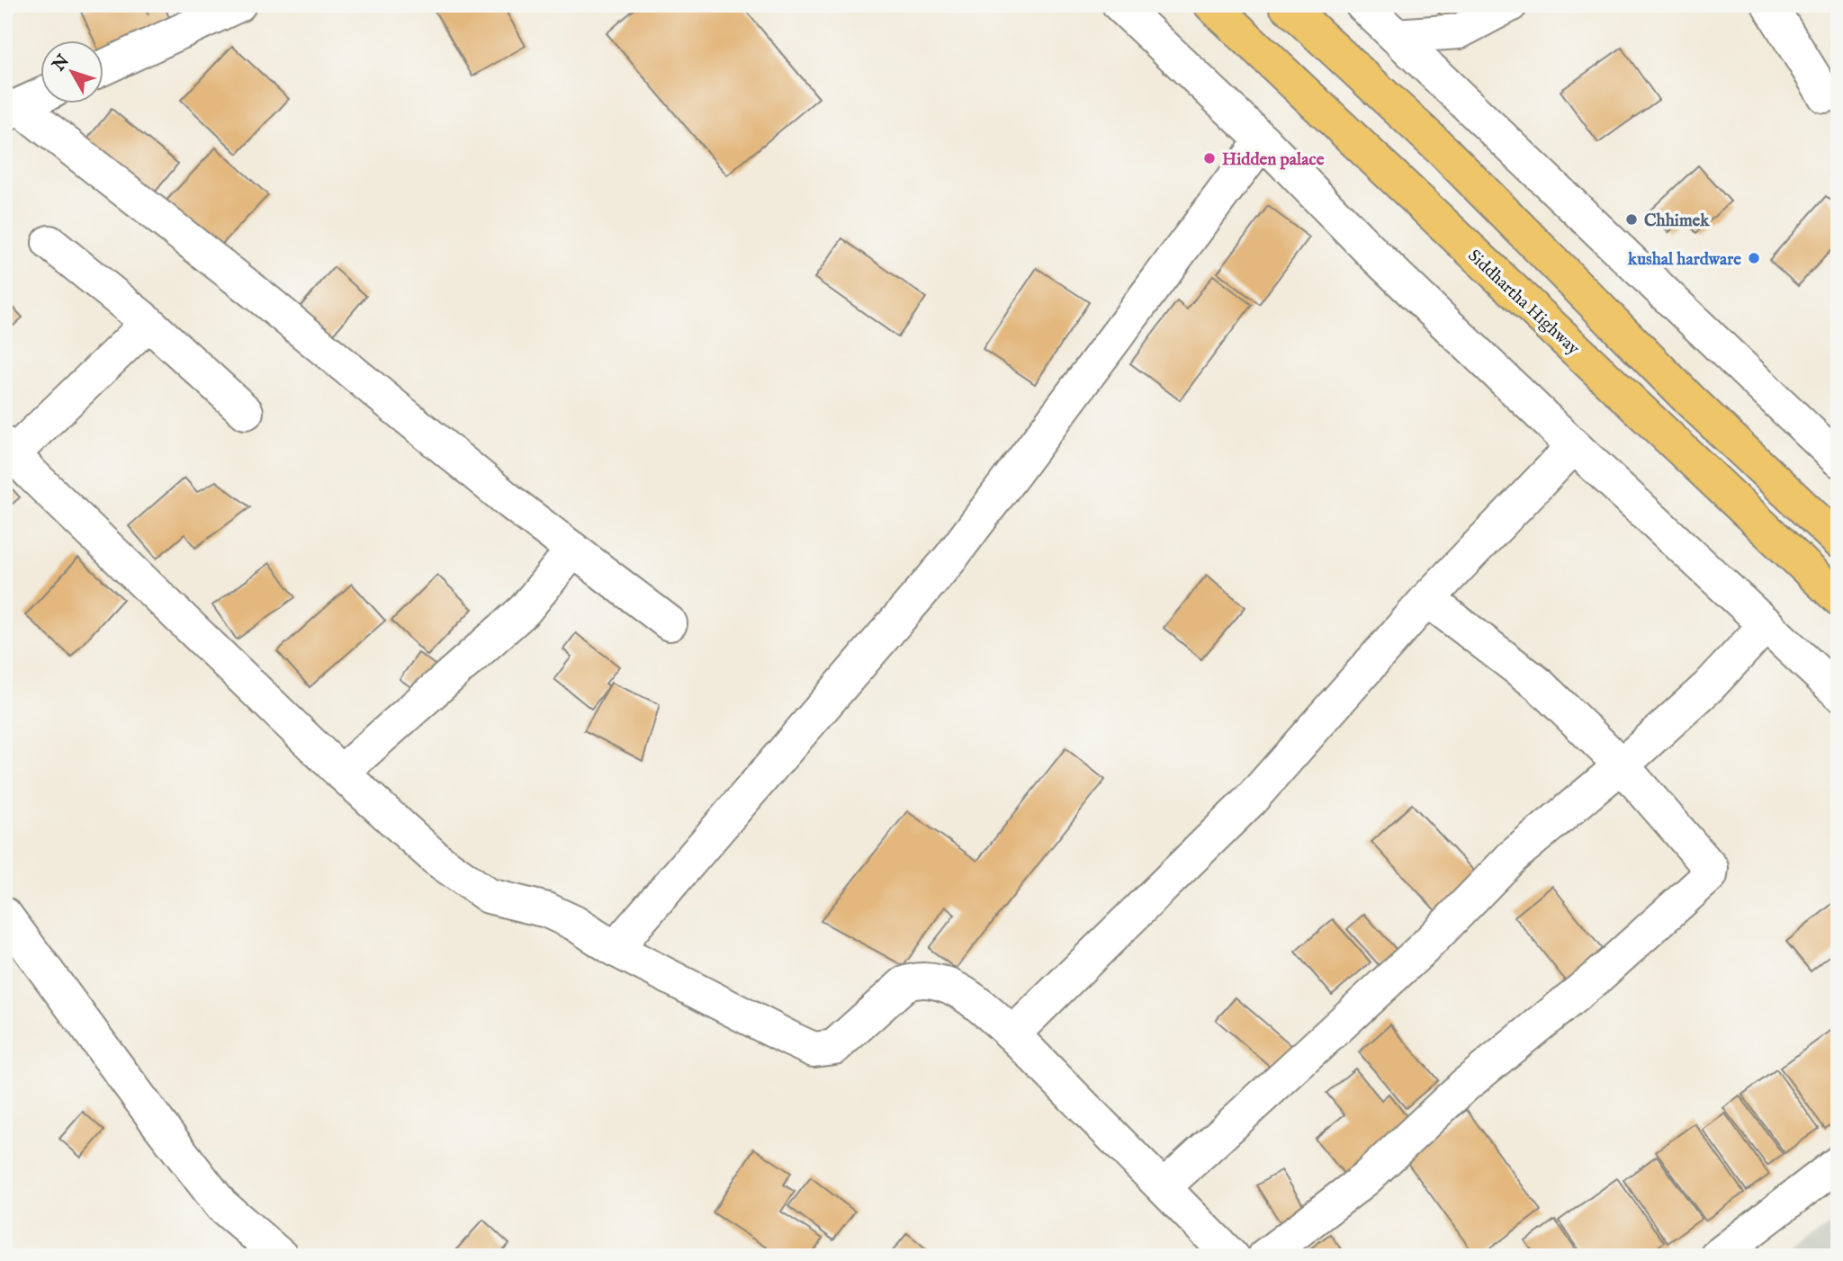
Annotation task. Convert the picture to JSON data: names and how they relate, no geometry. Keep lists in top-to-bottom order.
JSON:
{
  "streets": {
    "highway": ["Siddhartha Highway"]
  },
  "places": ["Hidden palace", "Chhimek", "kushal hardware"],
  "north": "top left"
}
